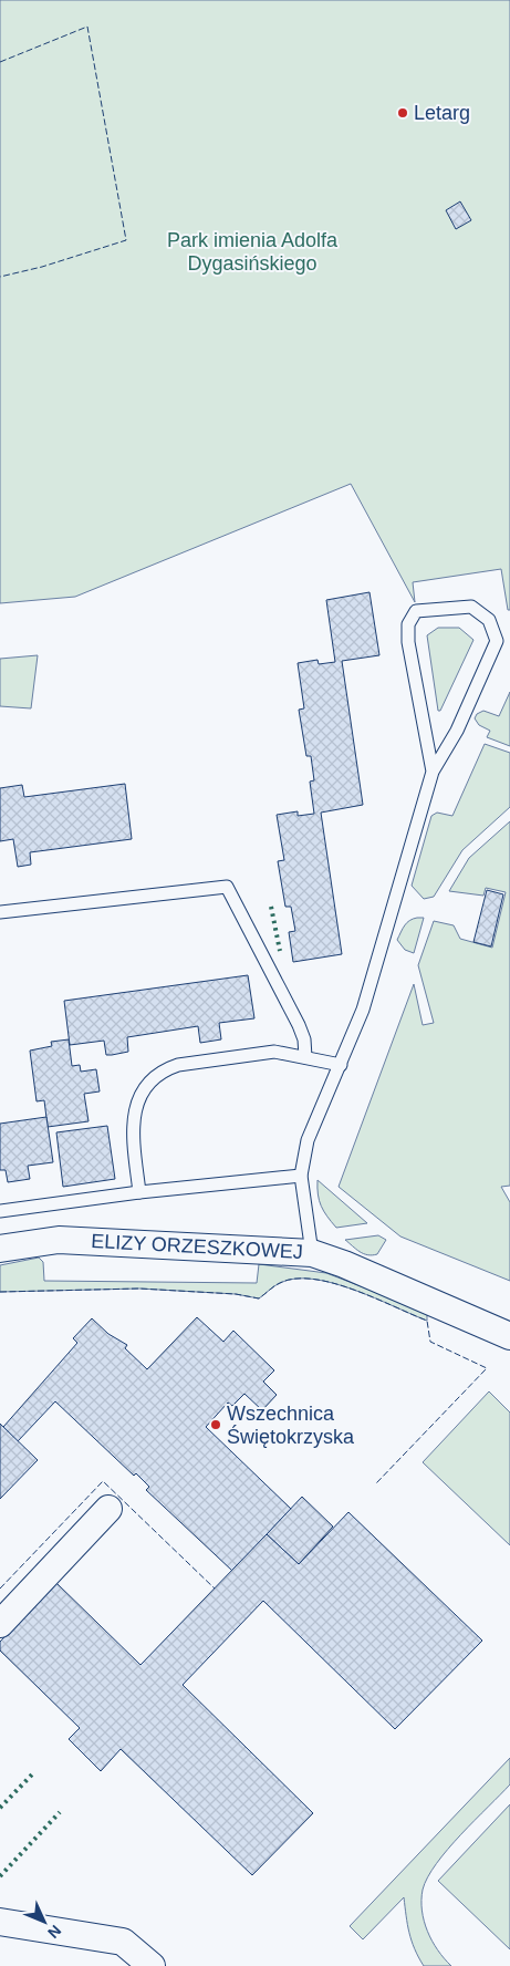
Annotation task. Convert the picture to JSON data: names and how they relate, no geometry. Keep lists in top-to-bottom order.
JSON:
{
  "streets": {
    "street": ["ELIZY ORZESZKOWEJ"]
  },
  "parks": ["Park imienia Adolfa Dygasińskiego"],
  "places": ["Letarg", "Wszechnica Świętokrzyska"],
  "north": "bottom right"
}
